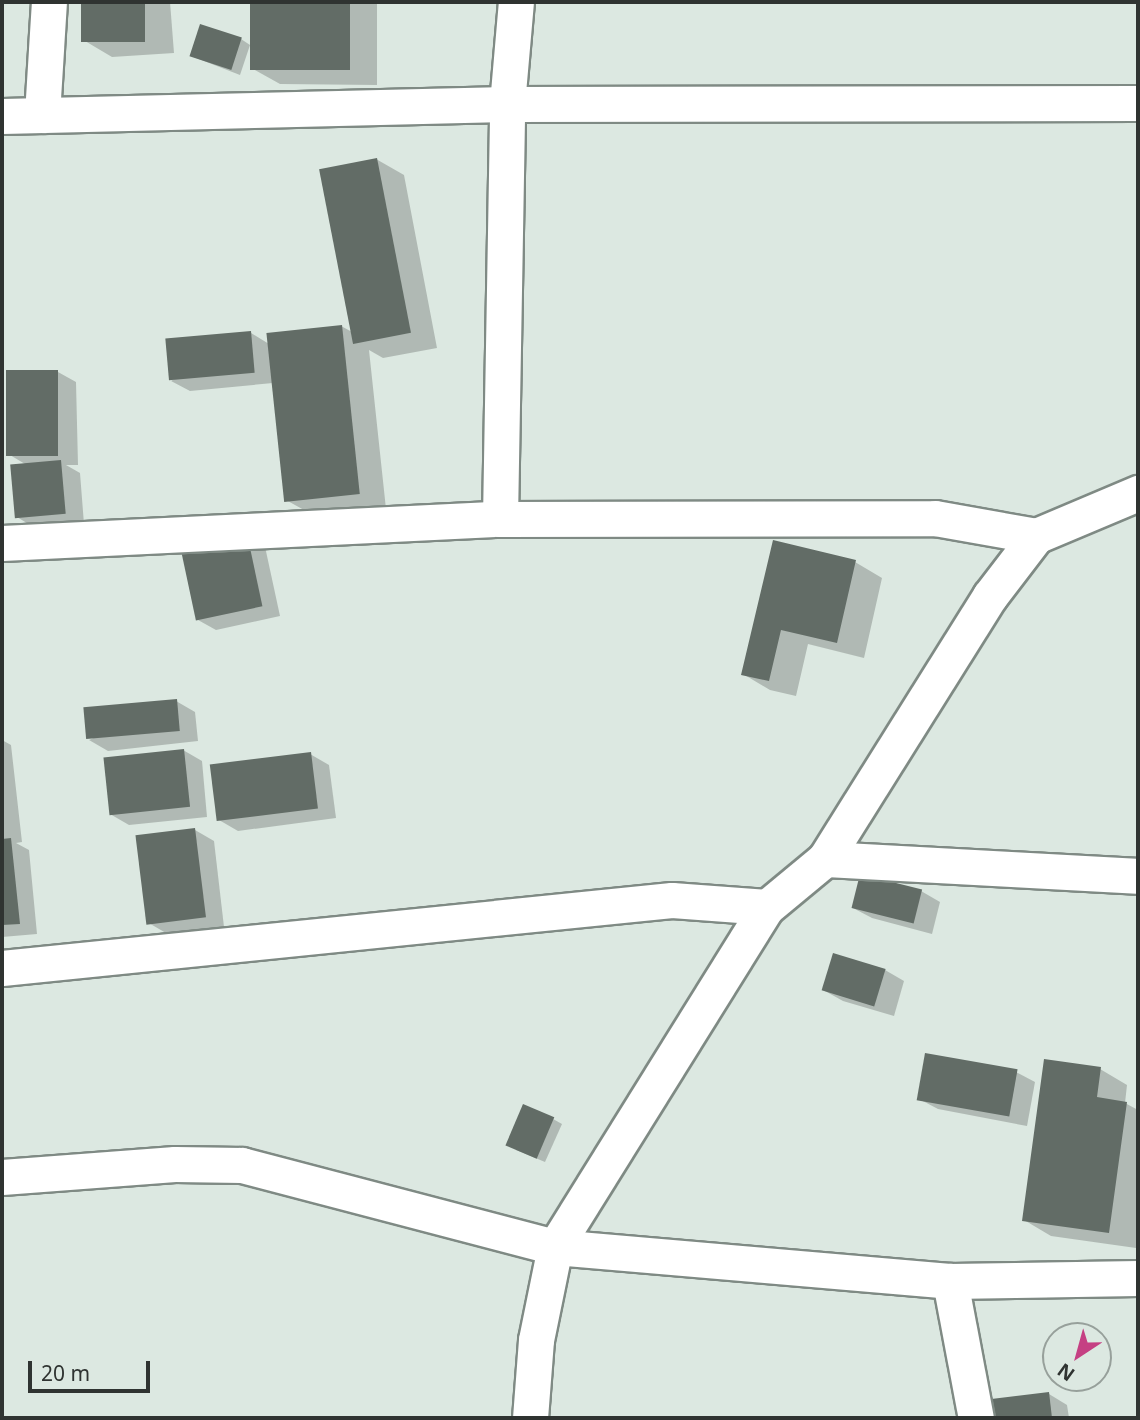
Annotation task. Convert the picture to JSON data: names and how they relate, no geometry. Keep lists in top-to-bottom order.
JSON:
{
  "scale_bar": "20 m",
  "north": "bottom left"
}
